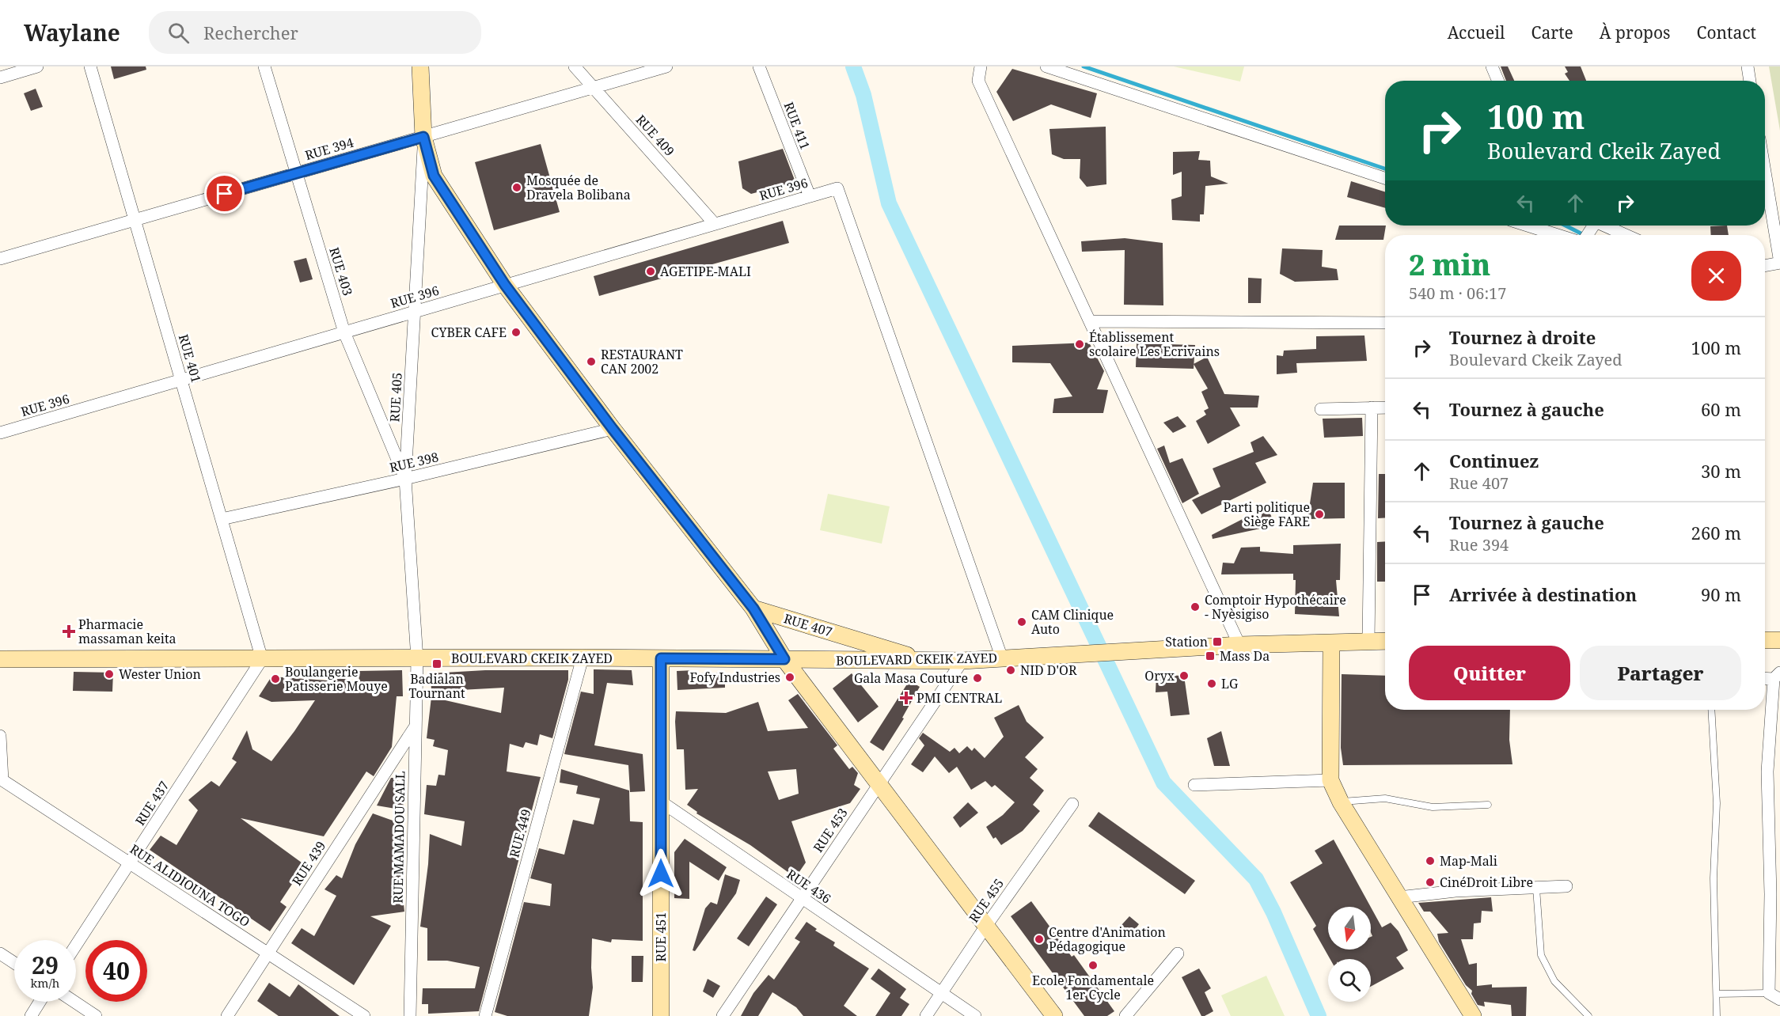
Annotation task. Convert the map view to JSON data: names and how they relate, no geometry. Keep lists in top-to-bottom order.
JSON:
{
  "streets": {
    "main road": ["RUE 407", "BOULEVARD CKEIK ZAYED", "RUE 451"],
    "street": [
      "RUE 411",
      "RUE 409",
      "RUE 394",
      "RUE 396",
      "RUE 403",
      "RUE 401",
      "RUE 405",
      "RUE 398",
      "RUE 437",
      "RUE 453",
      "RUE 449",
      "RUE MAMADOU SALL",
      "RUE 439",
      "RUE ALIDIOUNA TOGO",
      "RUE 436",
      "RUE 455"
    ]
  },
  "crossings": [
    ["RUE 411", "RUE 396"],
    ["RUE 409", "RUE 394"],
    ["RUE 409", "RUE 396"],
    ["RUE 394", "RUE 403"],
    ["RUE 394", "RUE 401"],
    ["RUE 394", "RUE 405"],
    ["RUE 396", "RUE 403"],
    ["RUE 396", "RUE 401"],
    ["RUE 396", "RUE 405"],
    ["RUE 396", "BOULEVARD CKEIK ZAYED"],
    ["RUE 403", "RUE 405"],
    ["RUE 403", "RUE 398"],
    ["RUE 401", "RUE 398"],
    ["RUE 401", "BOULEVARD CKEIK ZAYED"],
    ["RUE 401", "RUE 437"],
    ["RUE 405", "RUE 398"],
    ["RUE 405", "BOULEVARD CKEIK ZAYED"],
    ["RUE 405", "RUE MAMADOU SALL"],
    ["RUE 407", "BOULEVARD CKEIK ZAYED"],
    ["BOULEVARD CKEIK ZAYED", "RUE 437"],
    ["BOULEVARD CKEIK ZAYED", "RUE 453"],
    ["BOULEVARD CKEIK ZAYED", "RUE 449"],
    ["BOULEVARD CKEIK ZAYED", "RUE MAMADOU SALL"],
    ["BOULEVARD CKEIK ZAYED", "RUE 451"],
    ["RUE 437", "RUE ALIDIOUNA TOGO"],
    ["RUE 453", "RUE 436"],
    ["RUE MAMADOU SALL", "RUE 439"],
    ["RUE 439", "RUE ALIDIOUNA TOGO"],
    ["RUE 436", "RUE 455"],
    ["RUE 436", "RUE 451"]
  ],
  "places": {
    "other": [
      "Mosquée de Dravela Bolibana",
      "AGETIPE-MALI",
      "CYBER CAFE",
      "Établissement scolaire Les Ecrivains",
      "RESTAURANT CAN 2002",
      "Parti politique Siège FARE",
      "Comptoir Hypothécaire - Nyèsigiso",
      "CAM Clinique Auto",
      "NID D'OR",
      "Wester Union",
      "Oryx",
      "Fofy Industries",
      "Gala Masa Couture",
      "Boulangerie Patisserie Mouye",
      "LG",
      "Map-Mali",
      "CinéDroit Libre",
      "Centre d'Animation Pédagogique",
      "Ecole Fondamentale 1er Cycle"
    ],
    "health": ["Pharmacie massaman keita", "PMI CENTRAL"],
    "transit": ["Station", "Mass Da", "Badialan Tournant"]
  },
  "north": "bottom",
  "page": {
    "header": "Waylane",
    "search": "Rechercher",
    "nav": [
      "Accueil",
      "Carte",
      "À propos",
      "Contact"
    ],
    "turn": ["100 m", "Boulevard Ckeik Zayed"],
    "heading": ["2 min", "540 m · 06:17"],
    "list": [
      {
        "name": "Tournez à droite",
        "note": "Boulevard Ckeik Zayed",
        "value": "100 m"
      },
      {
        "name": "Tournez à gauche",
        "value": "60 m"
      },
      {
        "name": "Continuez",
        "note": "Rue 407",
        "value": "30 m"
      },
      {
        "name": "Tournez à gauche",
        "note": "Rue 394",
        "value": "260 m"
      },
      {
        "name": "Arrivée à destination",
        "value": "90 m"
      }
    ],
    "buttons": ["Quitter", "Partager"],
    "speed": "29 km/h",
    "limit": "40"
  }
}
